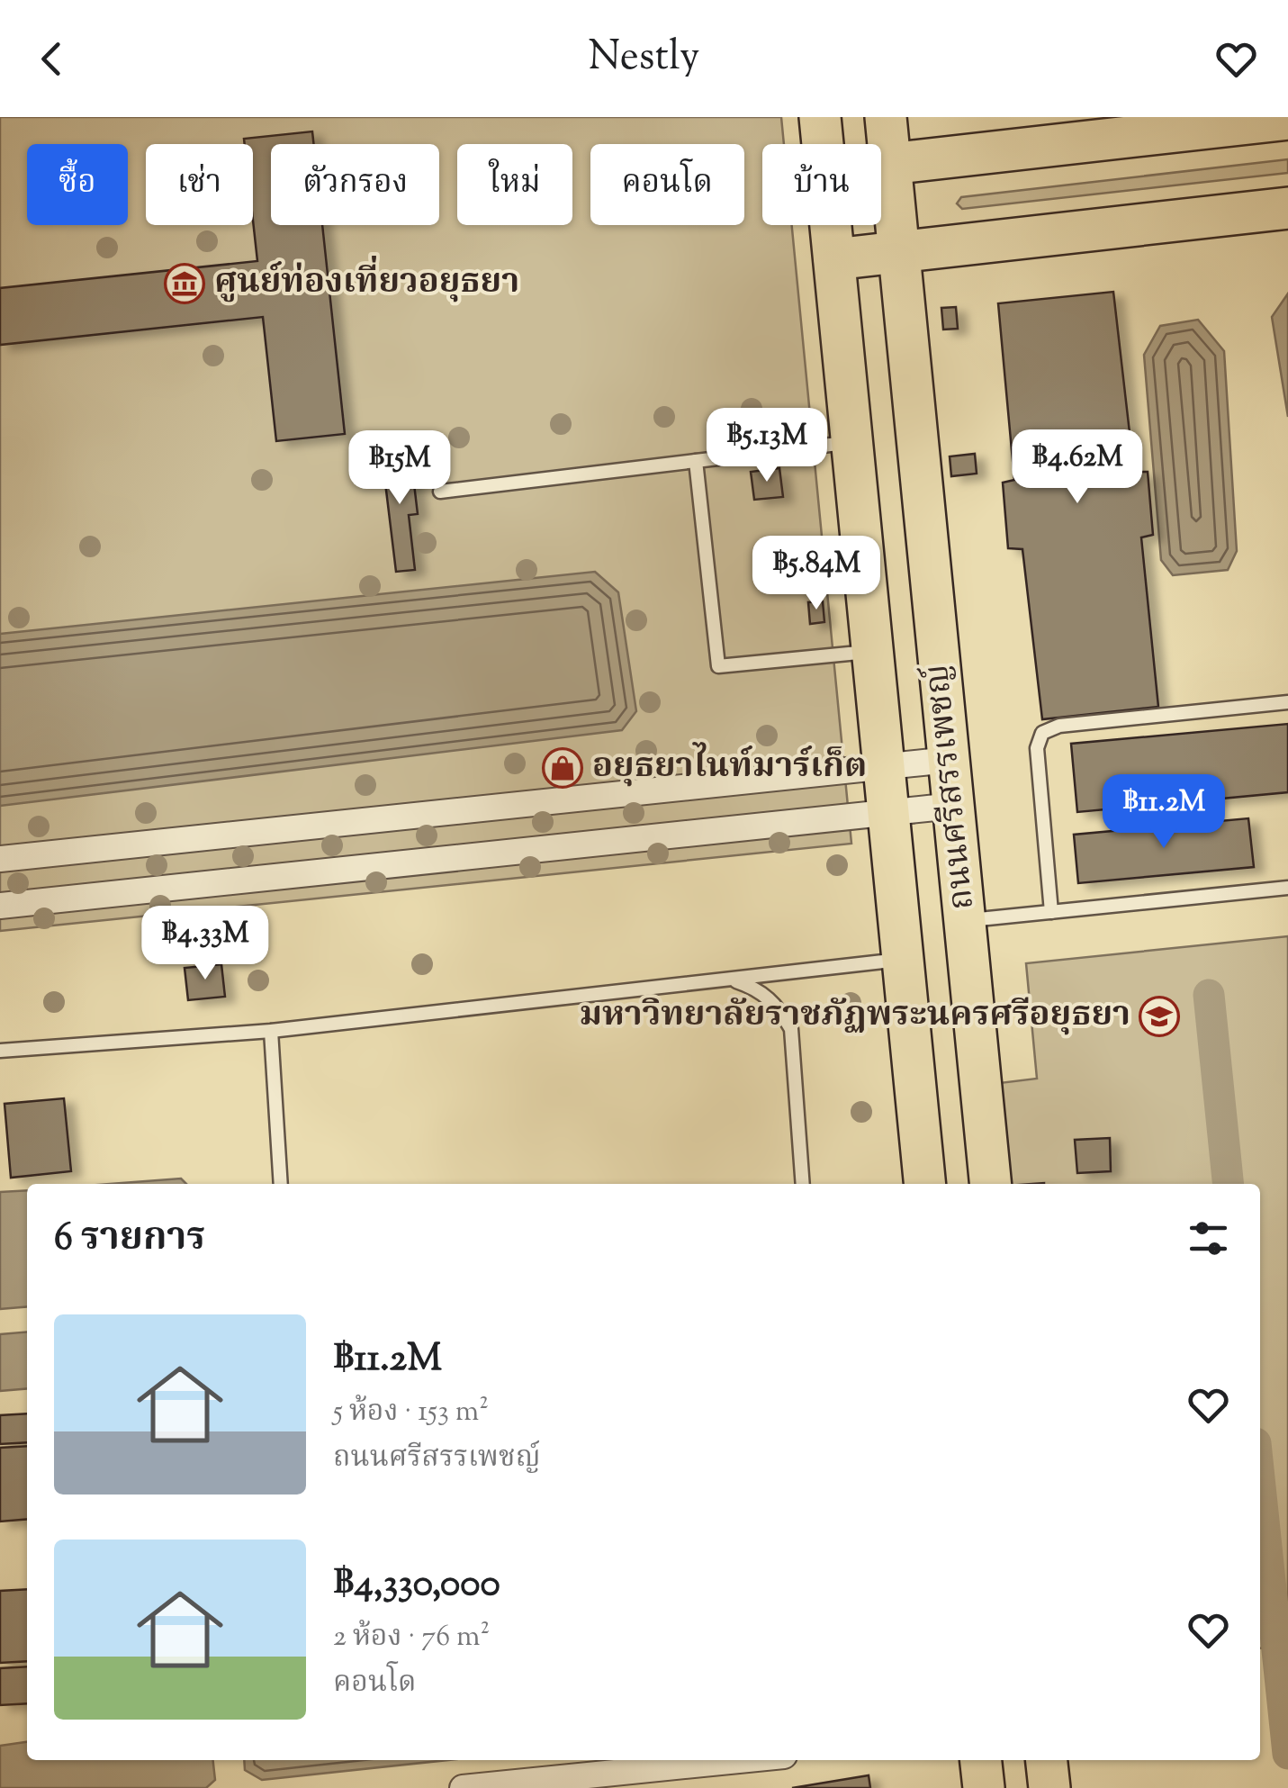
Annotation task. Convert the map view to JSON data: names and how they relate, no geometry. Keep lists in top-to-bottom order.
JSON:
{
  "streets": {
    "main road": ["ถนนศรีสรรเพชญ์"]
  },
  "places": {
    "museum": ["ศูนย์ท่องเที่ยวอยุธยา"],
    "shop": ["อยุธยาไนท์มาร์เก็ต"],
    "school or university": ["มหาวิทยาลัยราชภัฏพระนครศรีอยุธยา"]
  },
  "page": {
    "header": "Nestly",
    "chip": [
      "ซื้อ",
      "เช่า",
      "ตัวกรอง",
      "ใหม่",
      "คอนโด",
      "บ้าน"
    ],
    "price": [
      "฿5.13M",
      "฿4.62M",
      "฿15M",
      "฿5.84M",
      "฿11.2M",
      "฿4.33M"
    ],
    "heading": "6 รายการ",
    "list": [
      {
        "name": "฿11.2M",
        "note": "5 ห้อง · 153 m² · ถนนศรีสรรเพชญ์"
      },
      {
        "name": "฿4,330,000",
        "note": "2 ห้อง · 76 m² · คอนโด"
      }
    ]
  }
}
